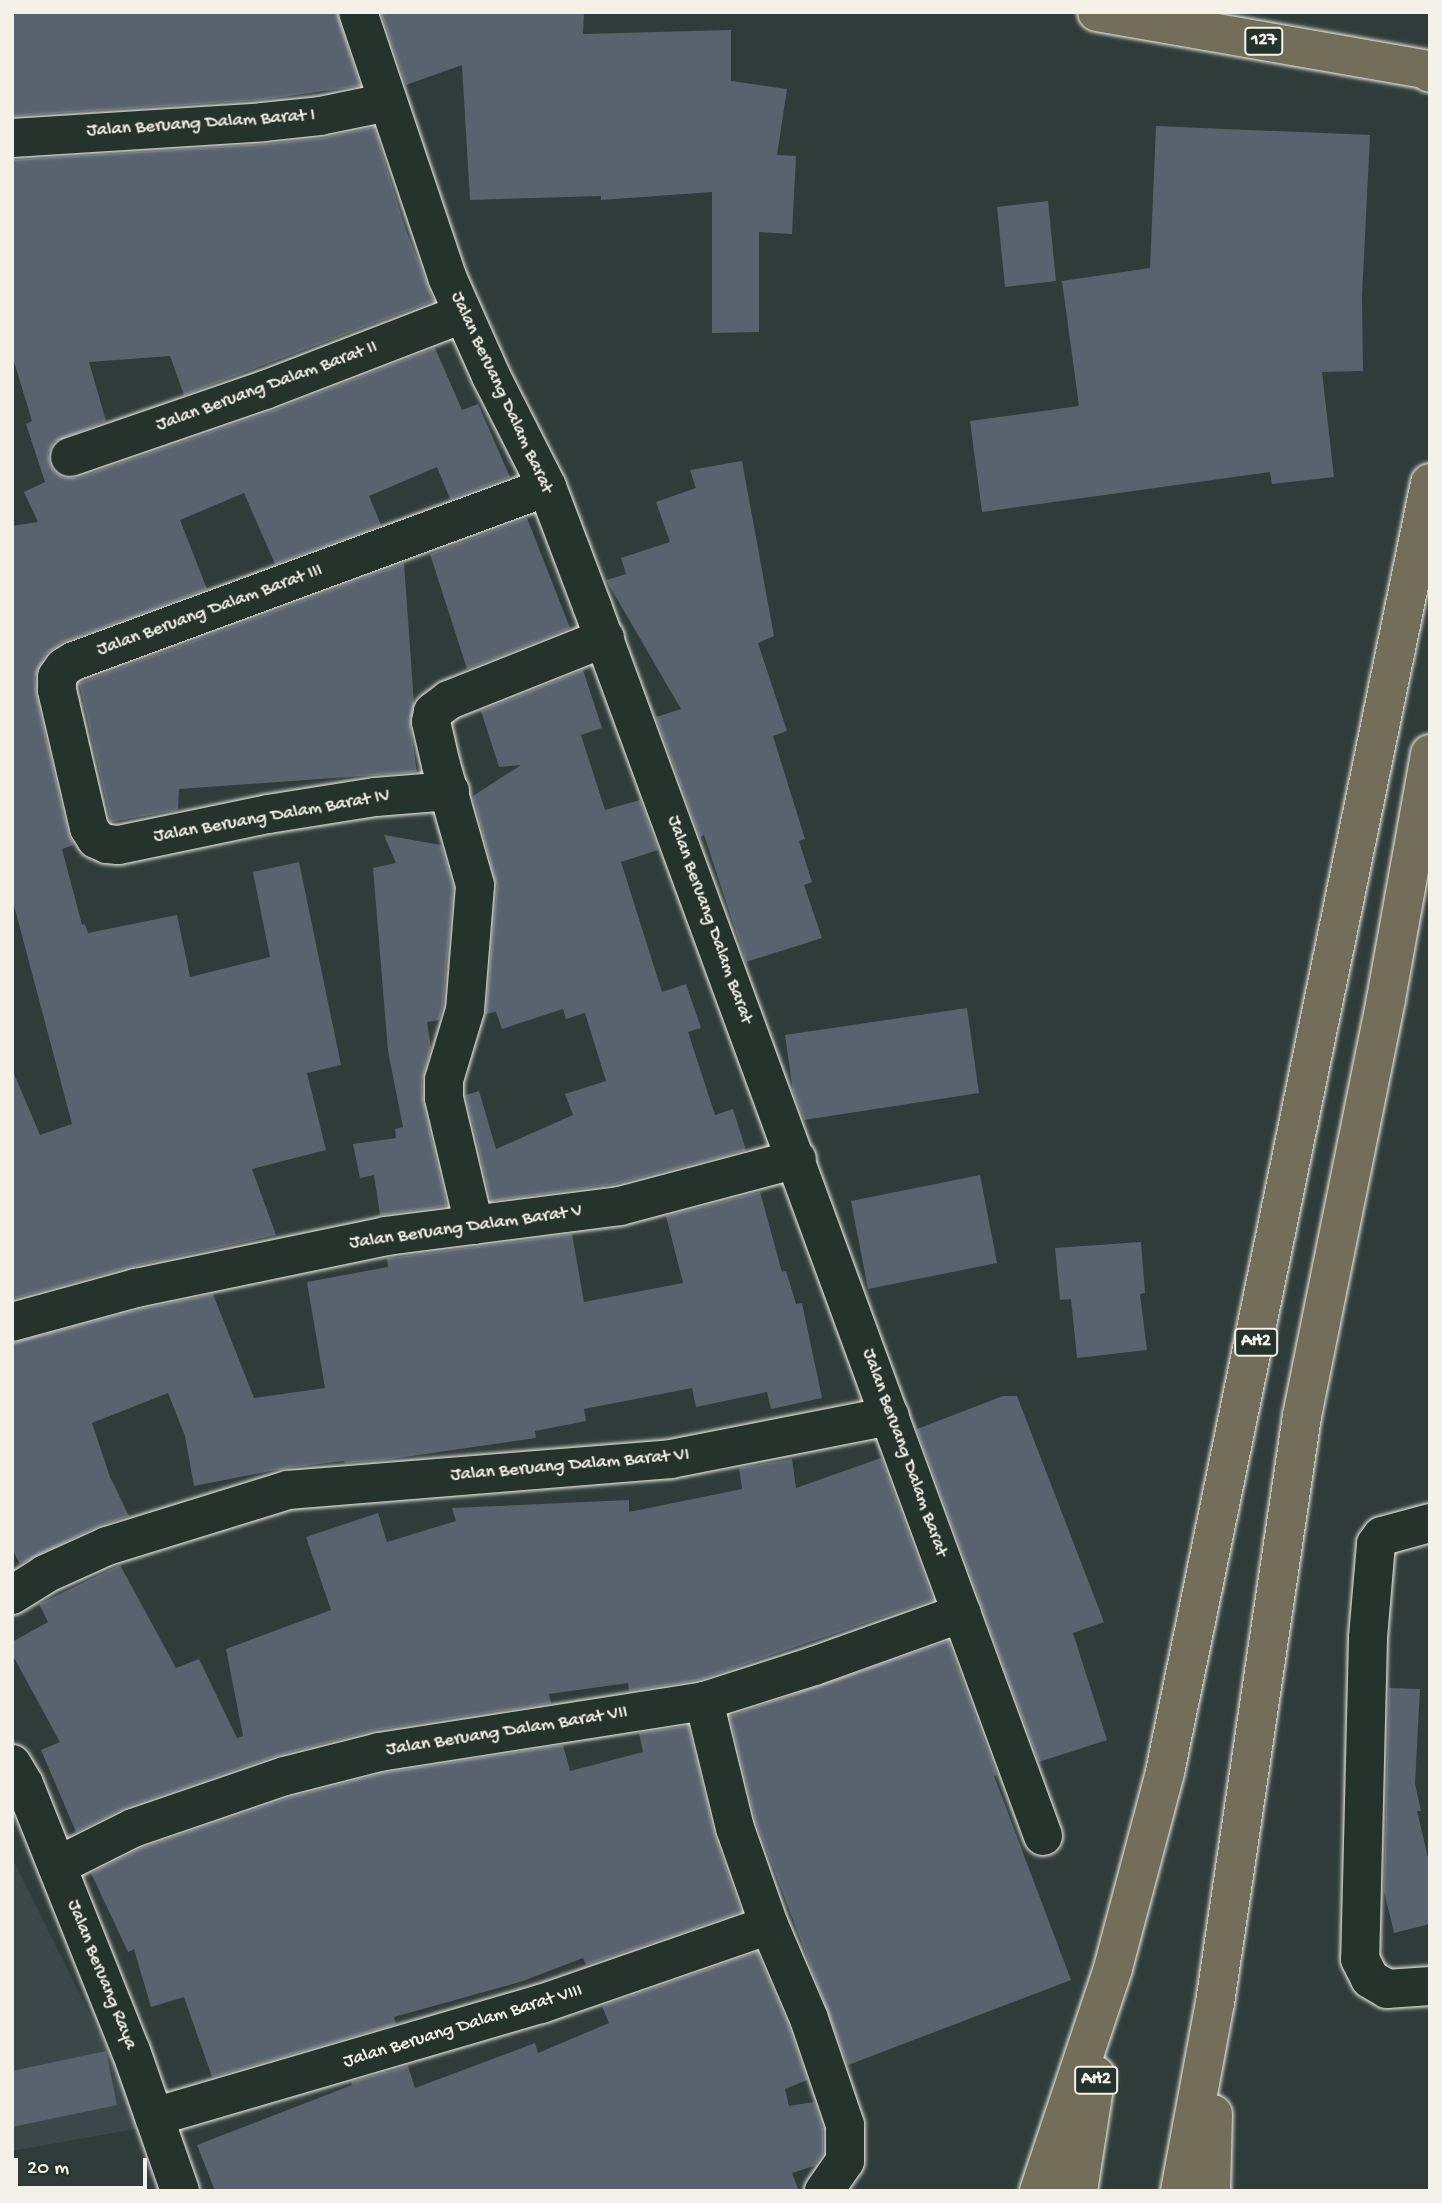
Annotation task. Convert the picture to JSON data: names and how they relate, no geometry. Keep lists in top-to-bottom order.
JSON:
{
  "streets": {
    "main road": ["127", "AH2"],
    "street": [
      "Jalan Beruang Dalam Barat I",
      "Jalan Beruang Dalam Barat II",
      "Jalan Beruang Dalam Barat",
      "Jalan Beruang Dalam Barat III",
      "Jalan Beruang Dalam Barat IV",
      "Jalan Beruang Dalam Barat V",
      "Jalan Beruang Dalam Barat VI",
      "Jalan Beruang Dalam Barat VII",
      "Jalan Beruang Raya",
      "Jalan Beruang Dalam Barat VIII"
    ]
  },
  "crossings": [
    ["Jalan Beruang Dalam Barat I", "Jalan Beruang Dalam Barat"],
    ["Jalan Beruang Dalam Barat II", "Jalan Beruang Dalam Barat"],
    ["Jalan Beruang Dalam Barat", "Jalan Beruang Dalam Barat III"],
    ["Jalan Beruang Dalam Barat", "Jalan Beruang Dalam Barat V"],
    ["Jalan Beruang Dalam Barat", "Jalan Beruang Dalam Barat VI"],
    ["Jalan Beruang Dalam Barat", "Jalan Beruang Dalam Barat VII"],
    ["Jalan Beruang Dalam Barat III", "Jalan Beruang Dalam Barat IV"],
    ["Jalan Beruang Dalam Barat VII", "Jalan Beruang Raya"],
    ["Jalan Beruang Raya", "Jalan Beruang Dalam Barat VIII"]
  ],
  "scale_bar": "20 m"
}
